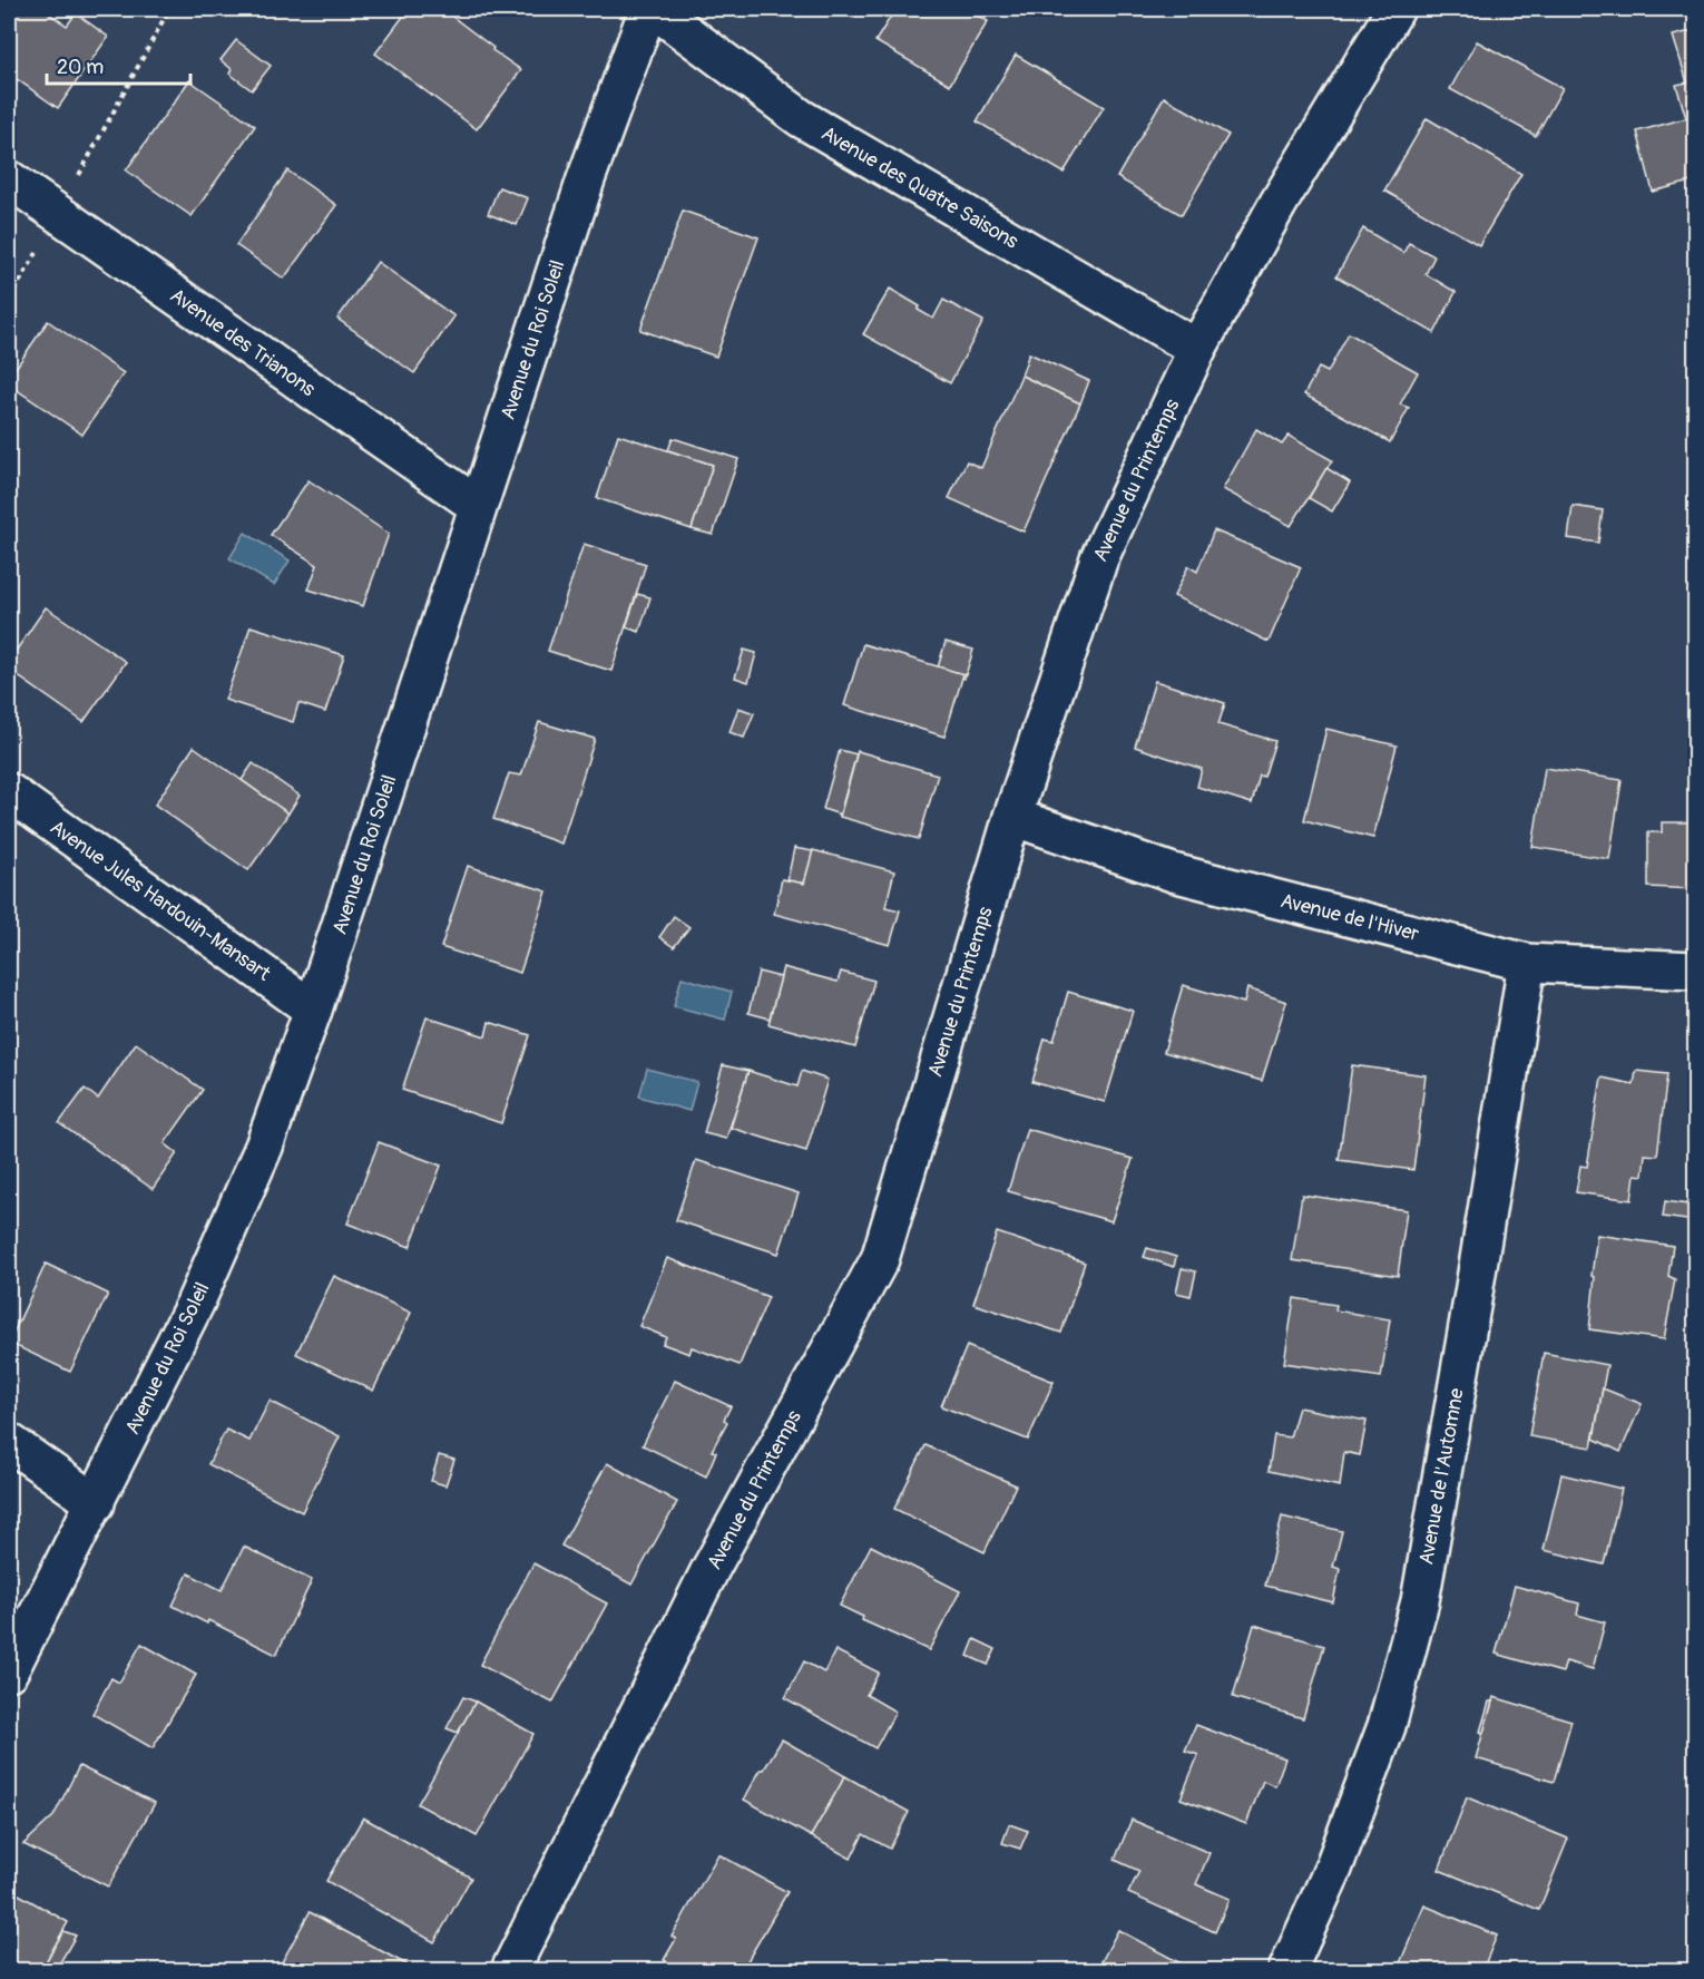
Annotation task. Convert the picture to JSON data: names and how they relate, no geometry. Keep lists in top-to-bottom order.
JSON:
{
  "streets": {
    "street": [
      "Avenue des Quatre Saisons",
      "Avenue du Roi Soleil",
      "Avenue des Trianons",
      "Avenue du Printemps",
      "Avenue Jules Hardouin-Mansart",
      "Avenue de l'Hiver",
      "Avenue de l'Automne"
    ]
  },
  "crossings": [
    ["Avenue des Quatre Saisons", "Avenue du Printemps"],
    ["Avenue du Roi Soleil", "Avenue des Trianons"],
    ["Avenue du Roi Soleil", "Avenue Jules Hardouin-Mansart"],
    ["Avenue du Printemps", "Avenue de l'Hiver"],
    ["Avenue de l'Hiver", "Avenue de l'Automne"]
  ],
  "scale_bar": "20 m"
}
